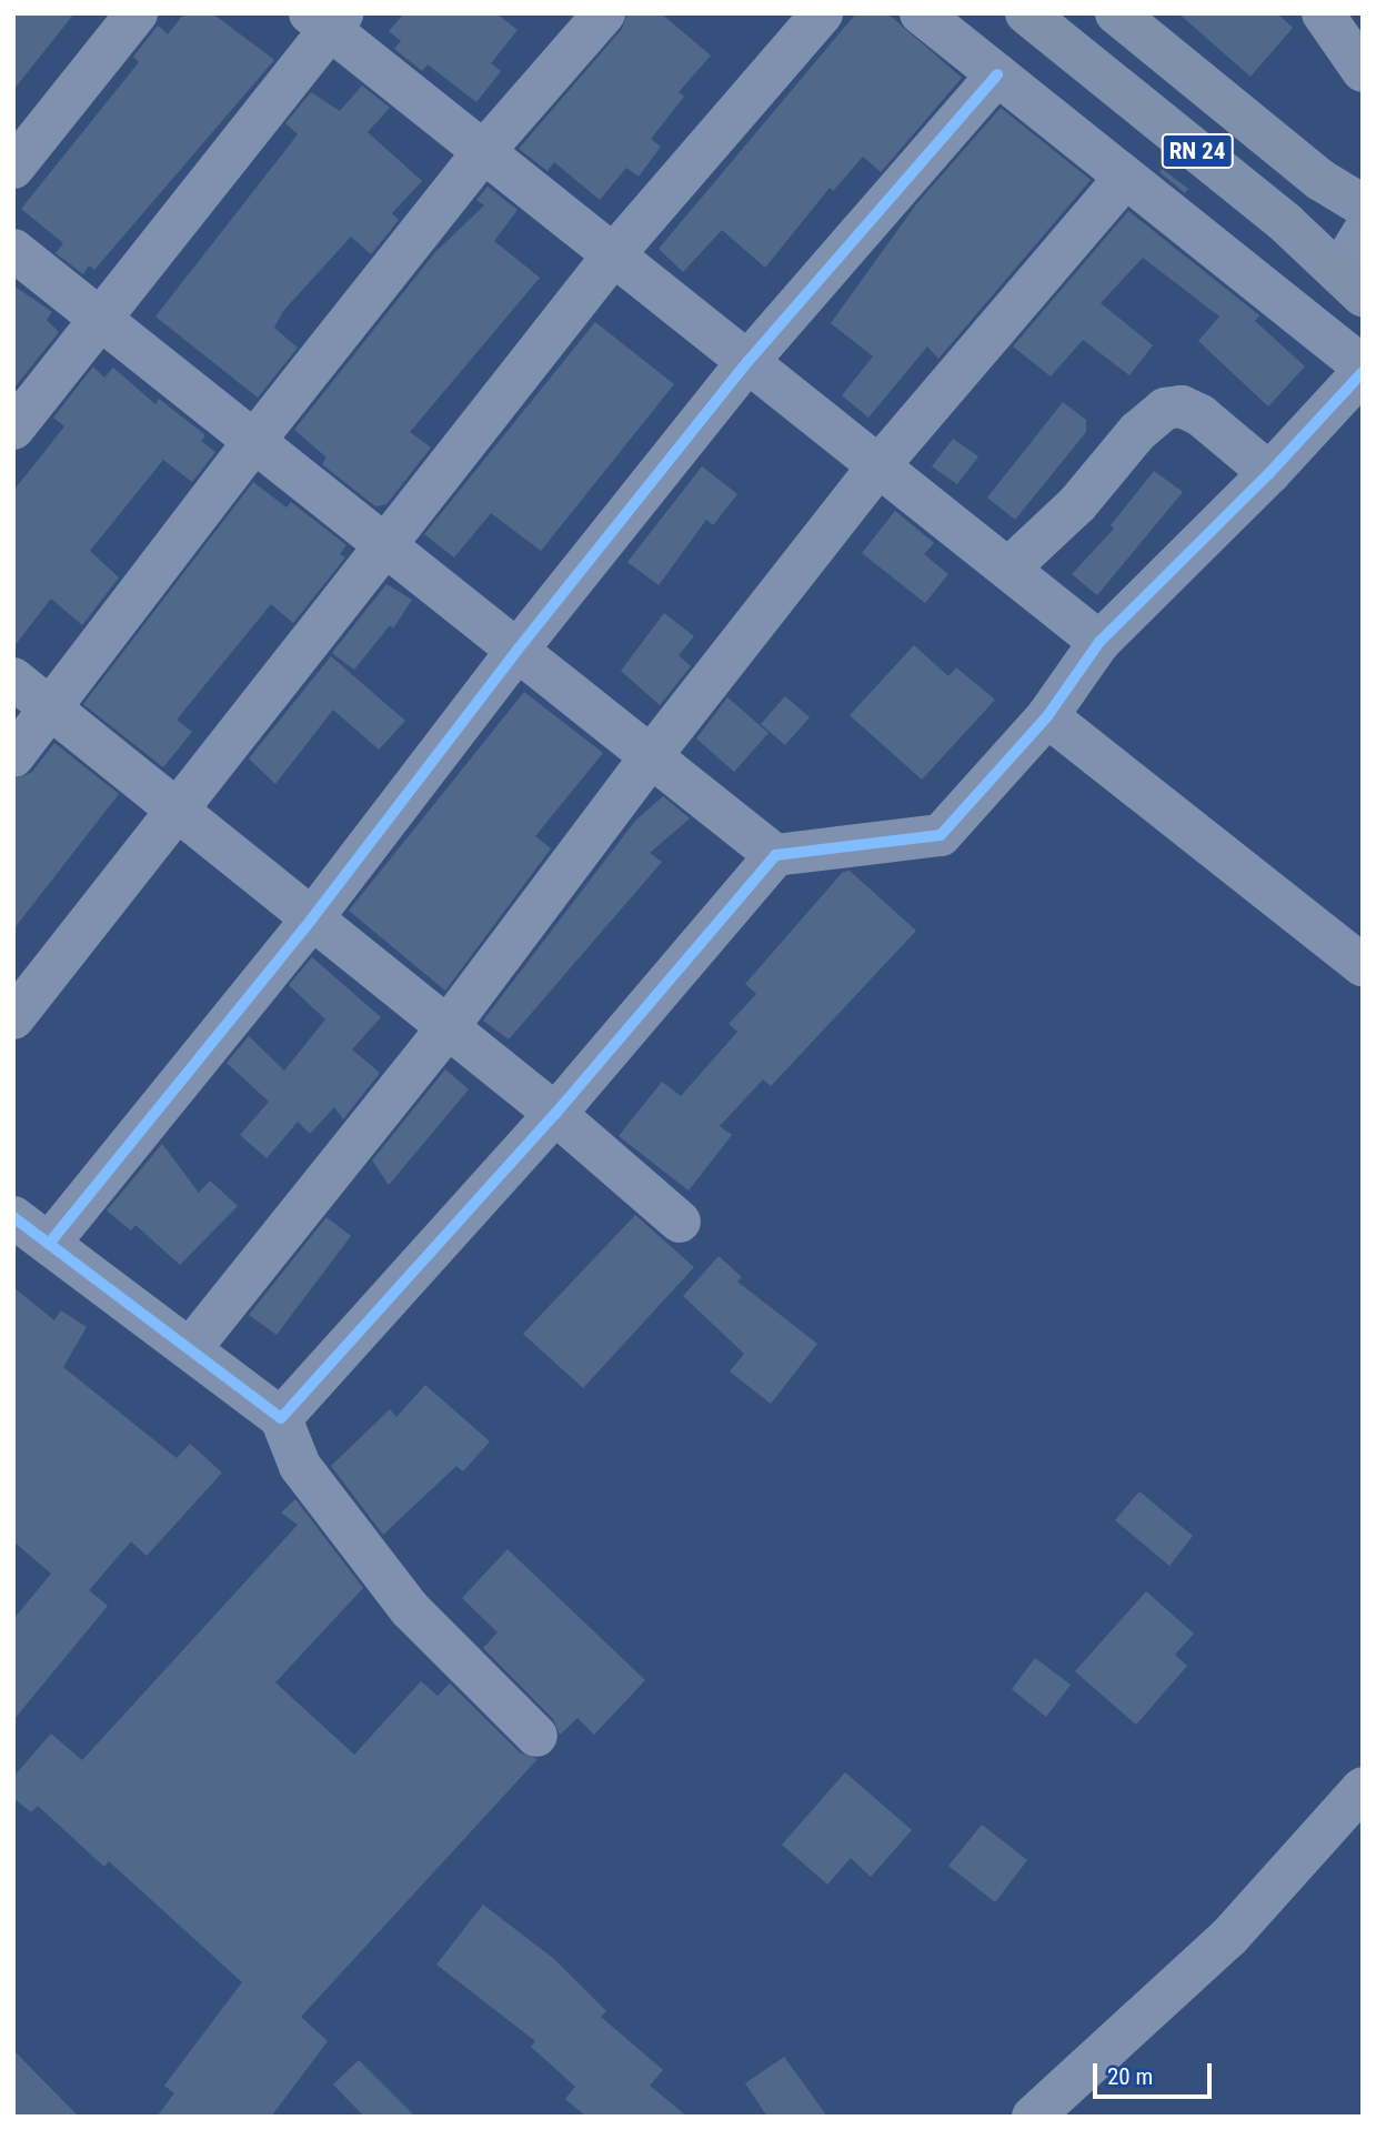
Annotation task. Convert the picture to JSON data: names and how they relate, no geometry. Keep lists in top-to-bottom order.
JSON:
{
  "streets": {
    "highway": ["RN 24"]
  },
  "scale_bar": "20 m"
}
